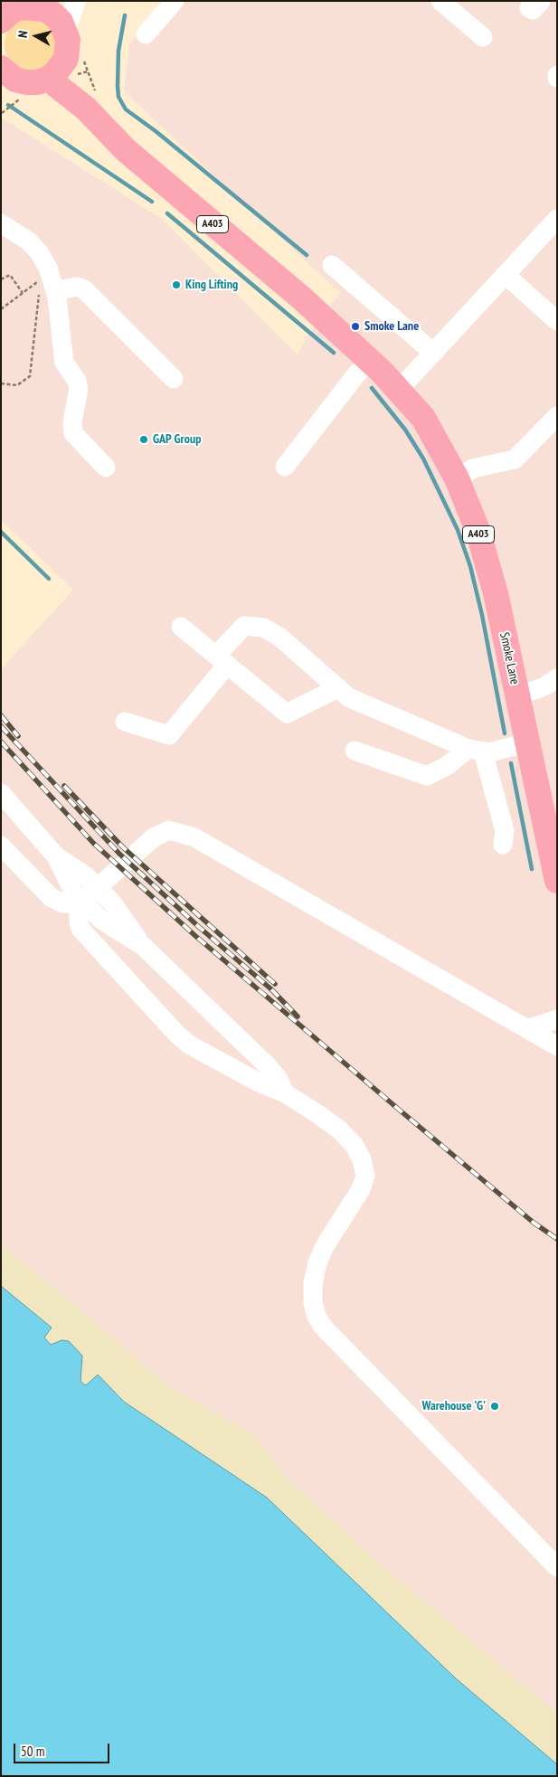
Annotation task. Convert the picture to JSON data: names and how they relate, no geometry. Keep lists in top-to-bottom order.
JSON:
{
  "streets": {
    "highway": ["A403", "Smoke Lane"]
  },
  "crossings": [
    ["A403", "Smoke Lane"]
  ],
  "places": [
    "King Lifting",
    "Smoke Lane",
    "GAP Group",
    "Warehouse 'G'"
  ],
  "scale_bar": "50 m",
  "north": "left"
}
